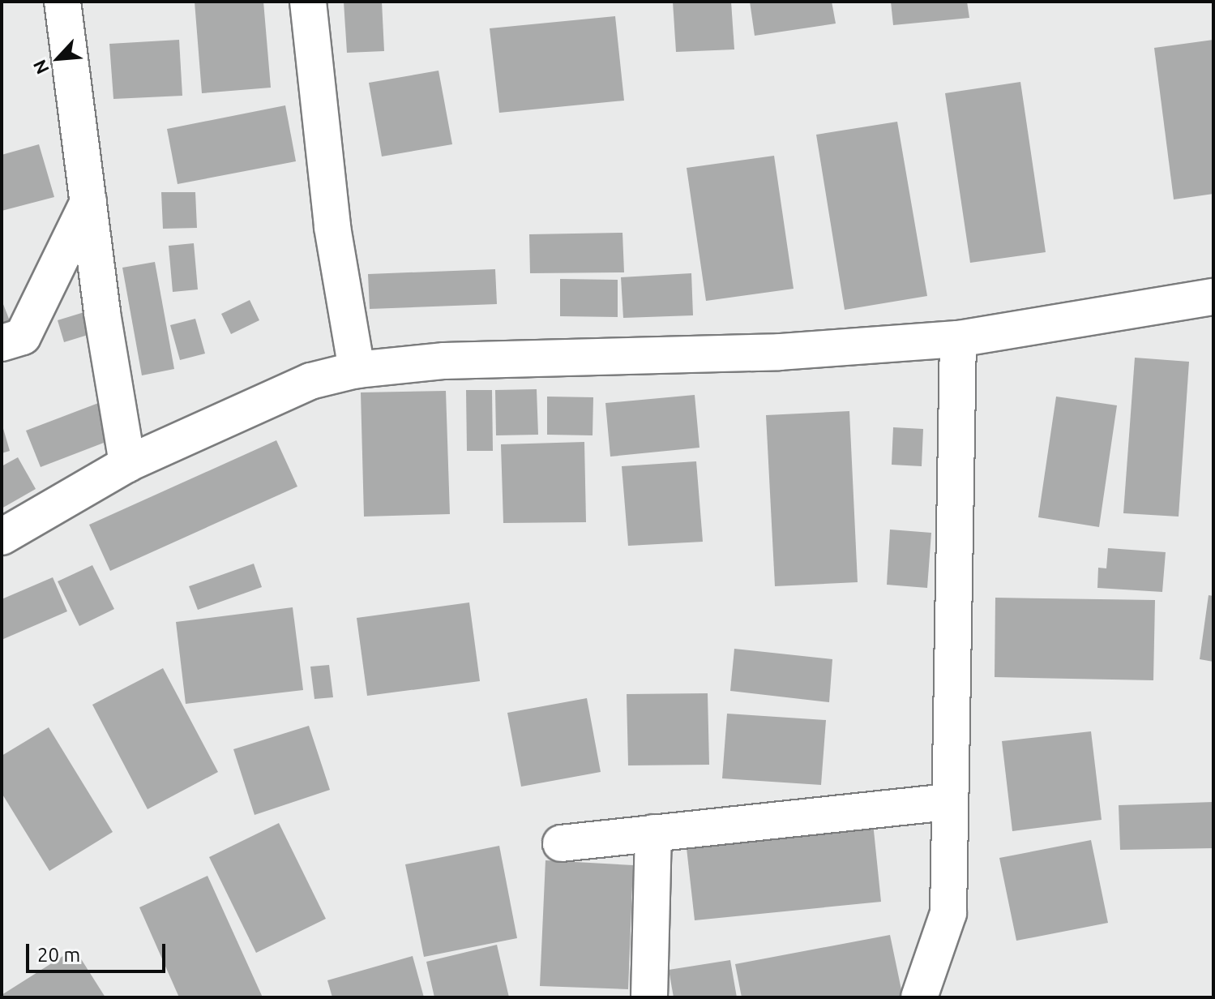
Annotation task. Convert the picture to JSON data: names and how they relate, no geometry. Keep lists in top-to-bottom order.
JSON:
{
  "scale_bar": "20 m",
  "north": "bottom left"
}
